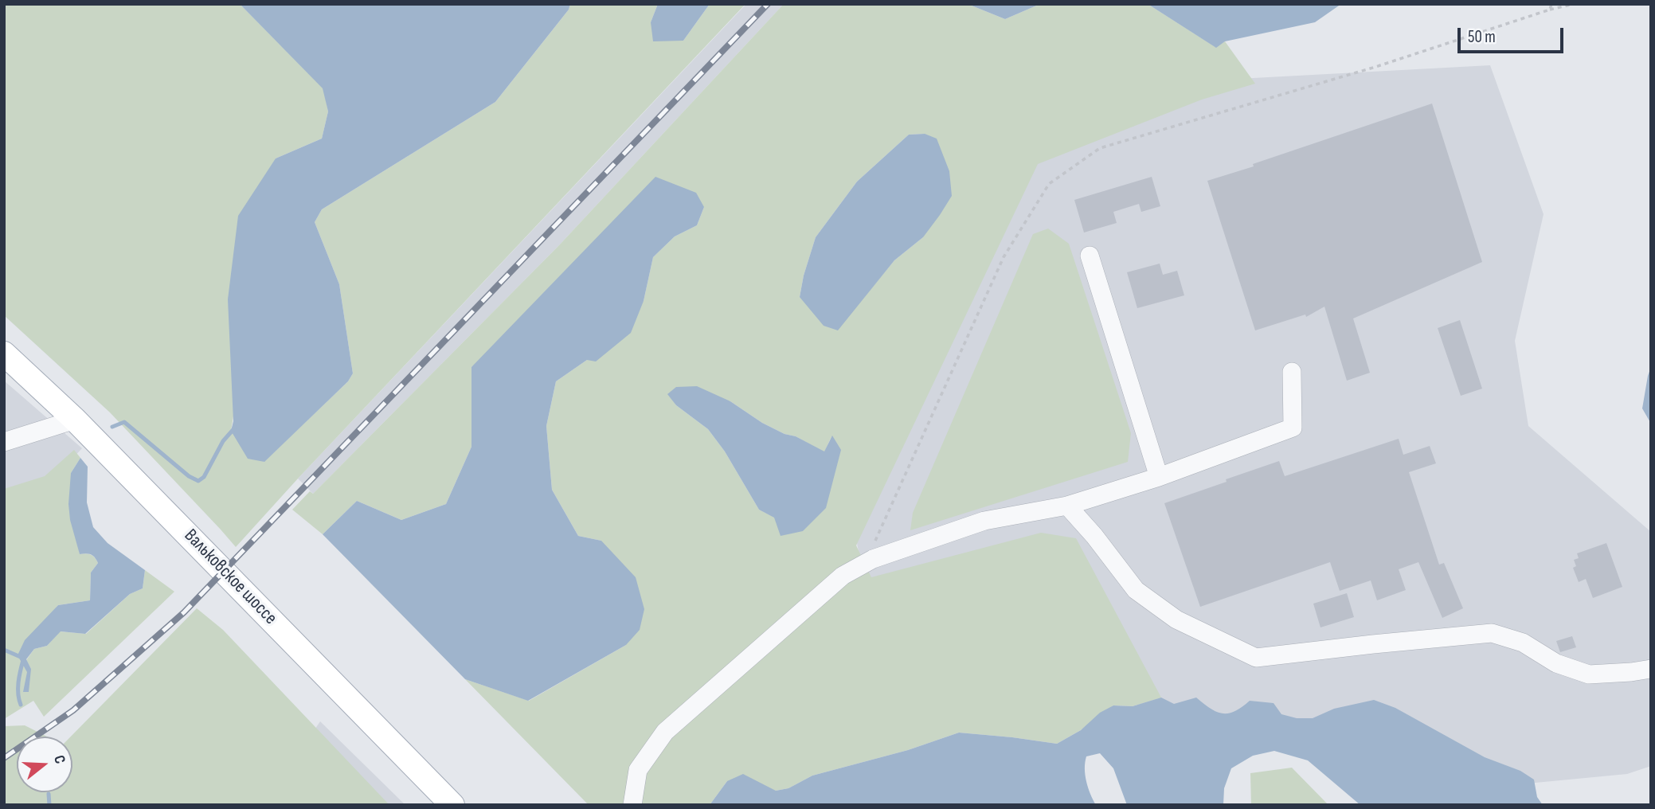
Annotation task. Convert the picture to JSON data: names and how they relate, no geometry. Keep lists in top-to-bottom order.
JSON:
{
  "streets": {
    "main road": ["Вальковское шоссе"]
  },
  "scale_bar": "50 m",
  "north": "right"
}
